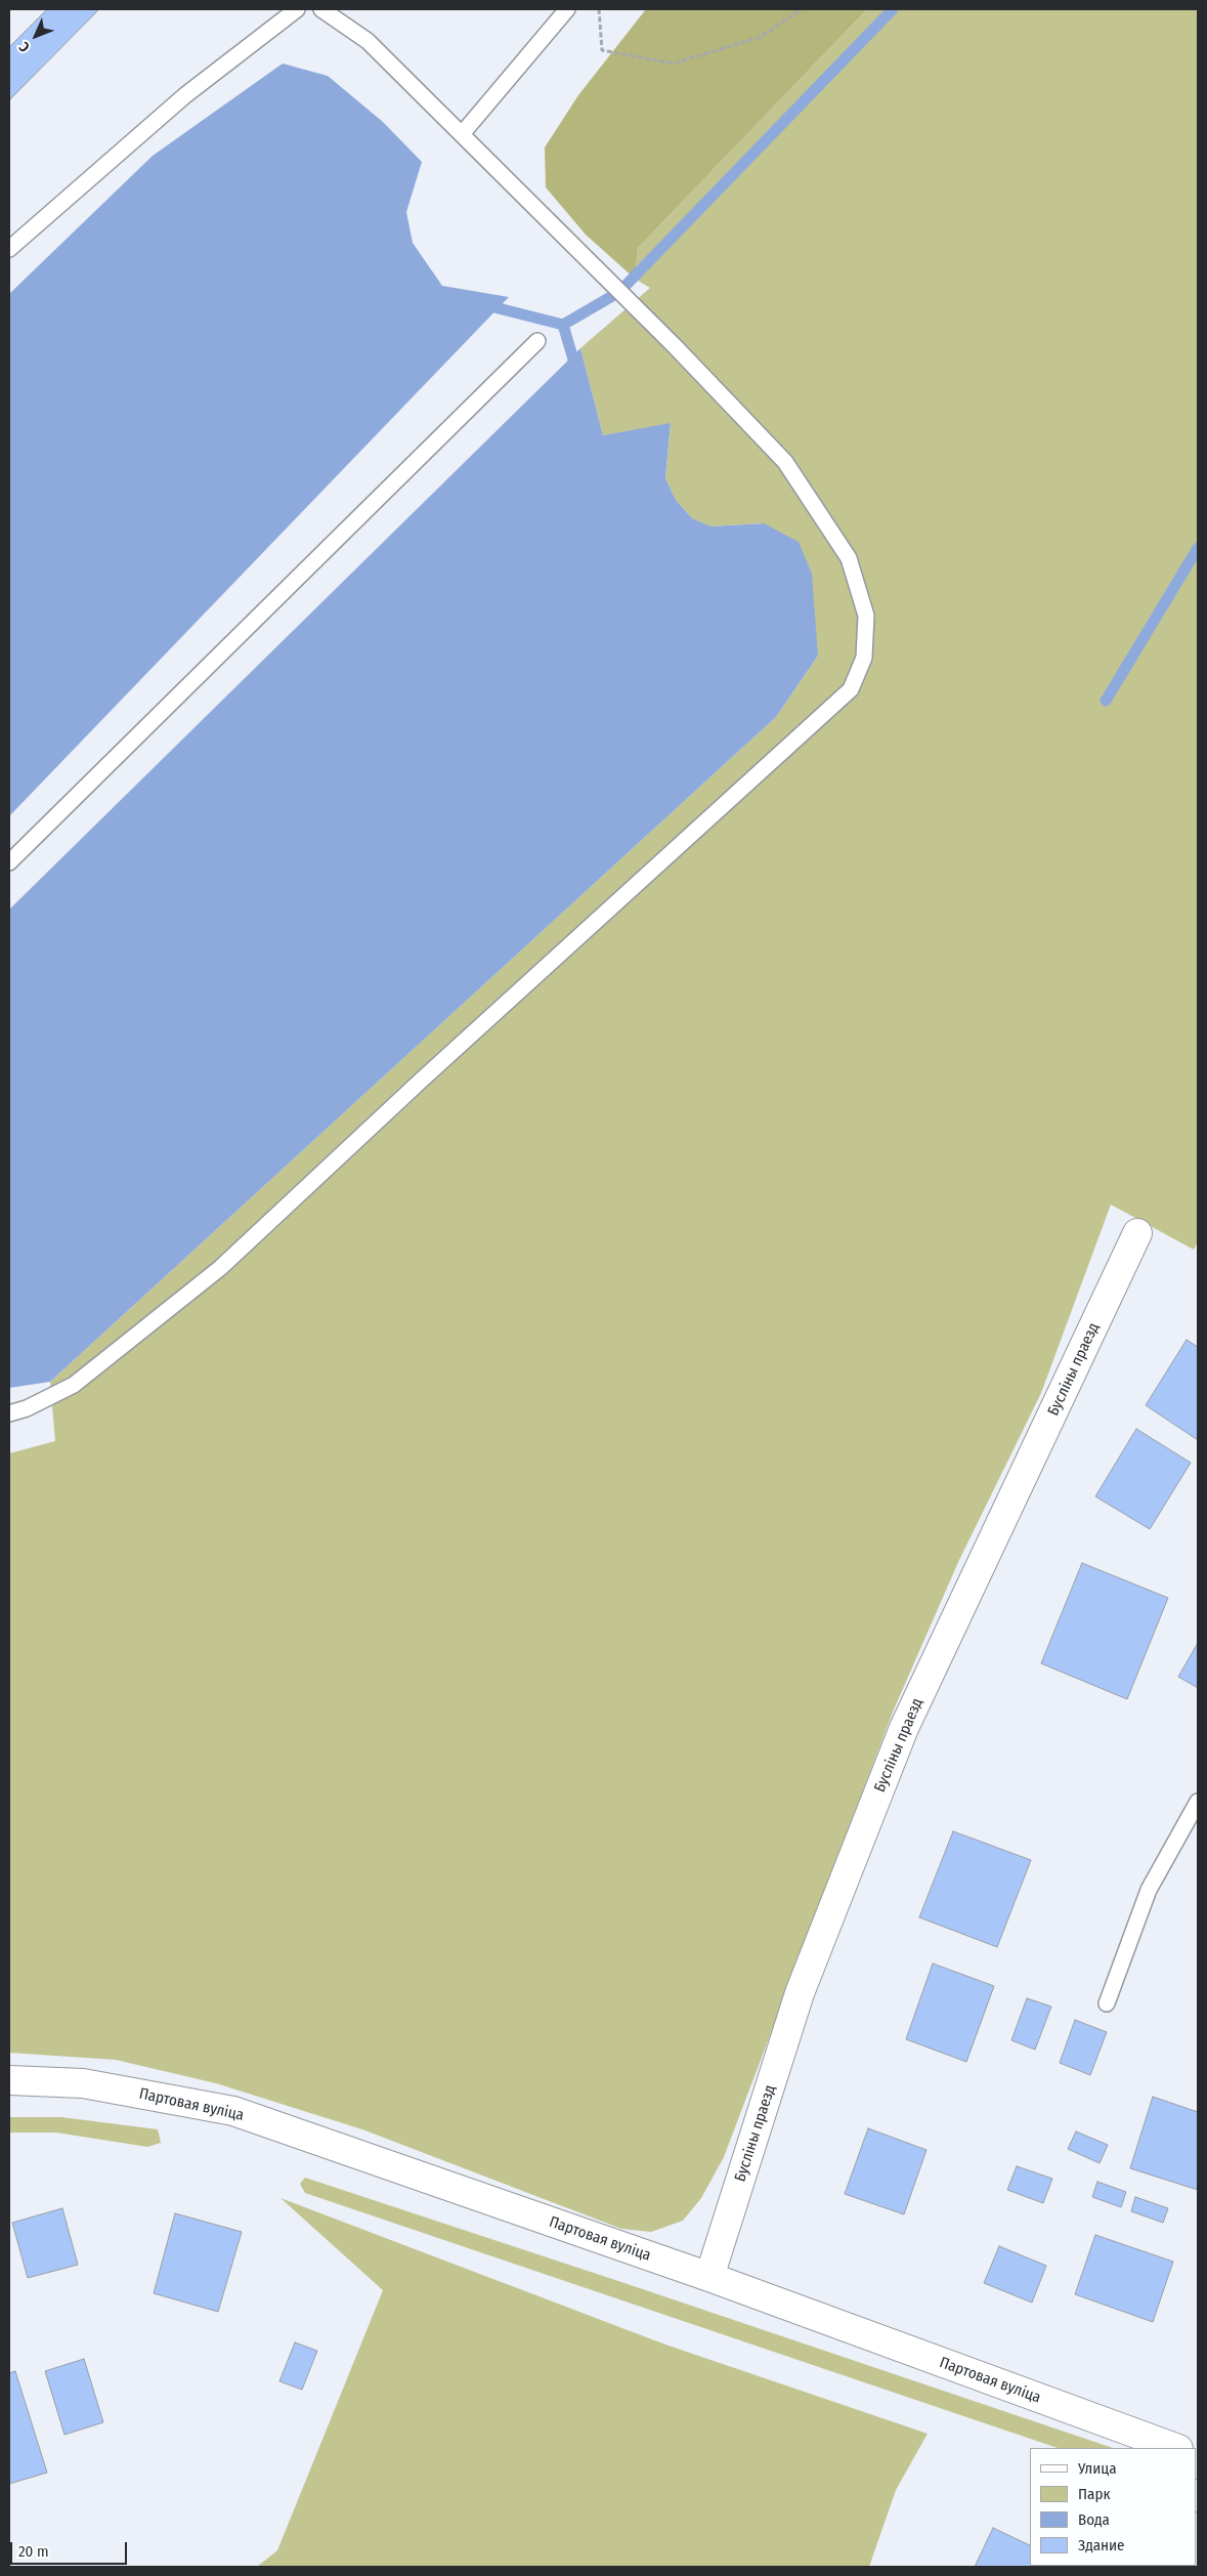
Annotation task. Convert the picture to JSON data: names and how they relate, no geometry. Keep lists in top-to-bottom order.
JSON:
{
  "streets": {
    "street": ["Бусліны праезд", "Партовая вуліца"]
  },
  "crossings": [
    ["Бусліны праезд", "Партовая вуліца"]
  ],
  "legend": [
    "Улица",
    "Парк",
    "Вода",
    "Здание"
  ],
  "scale_bar": "20 m",
  "north": "bottom left"
}
